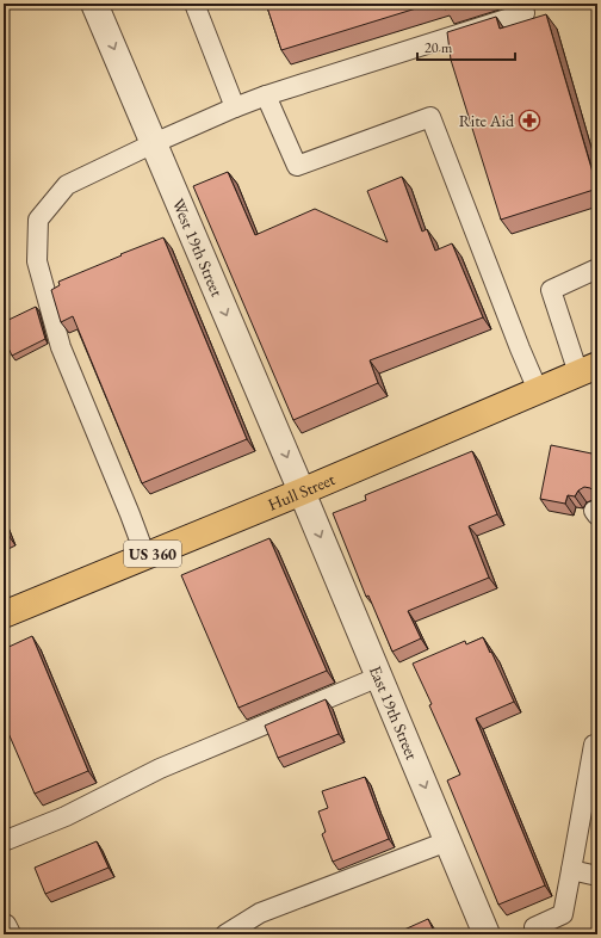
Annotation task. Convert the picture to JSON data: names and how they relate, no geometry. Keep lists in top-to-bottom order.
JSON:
{
  "streets": {
    "main road": ["Hull Street", "US 360"],
    "street": ["West 19th Street", "East 19th Street"]
  },
  "crossings": [
    ["West 19th Street", "Hull Street"],
    ["West 19th Street", "East 19th Street"],
    ["Hull Street", "East 19th Street"]
  ],
  "one_way": ["West 19th Street", "East 19th Street"],
  "places": {
    "pharmacy": ["Rite Aid"]
  },
  "scale_bar": "20 m"
}
